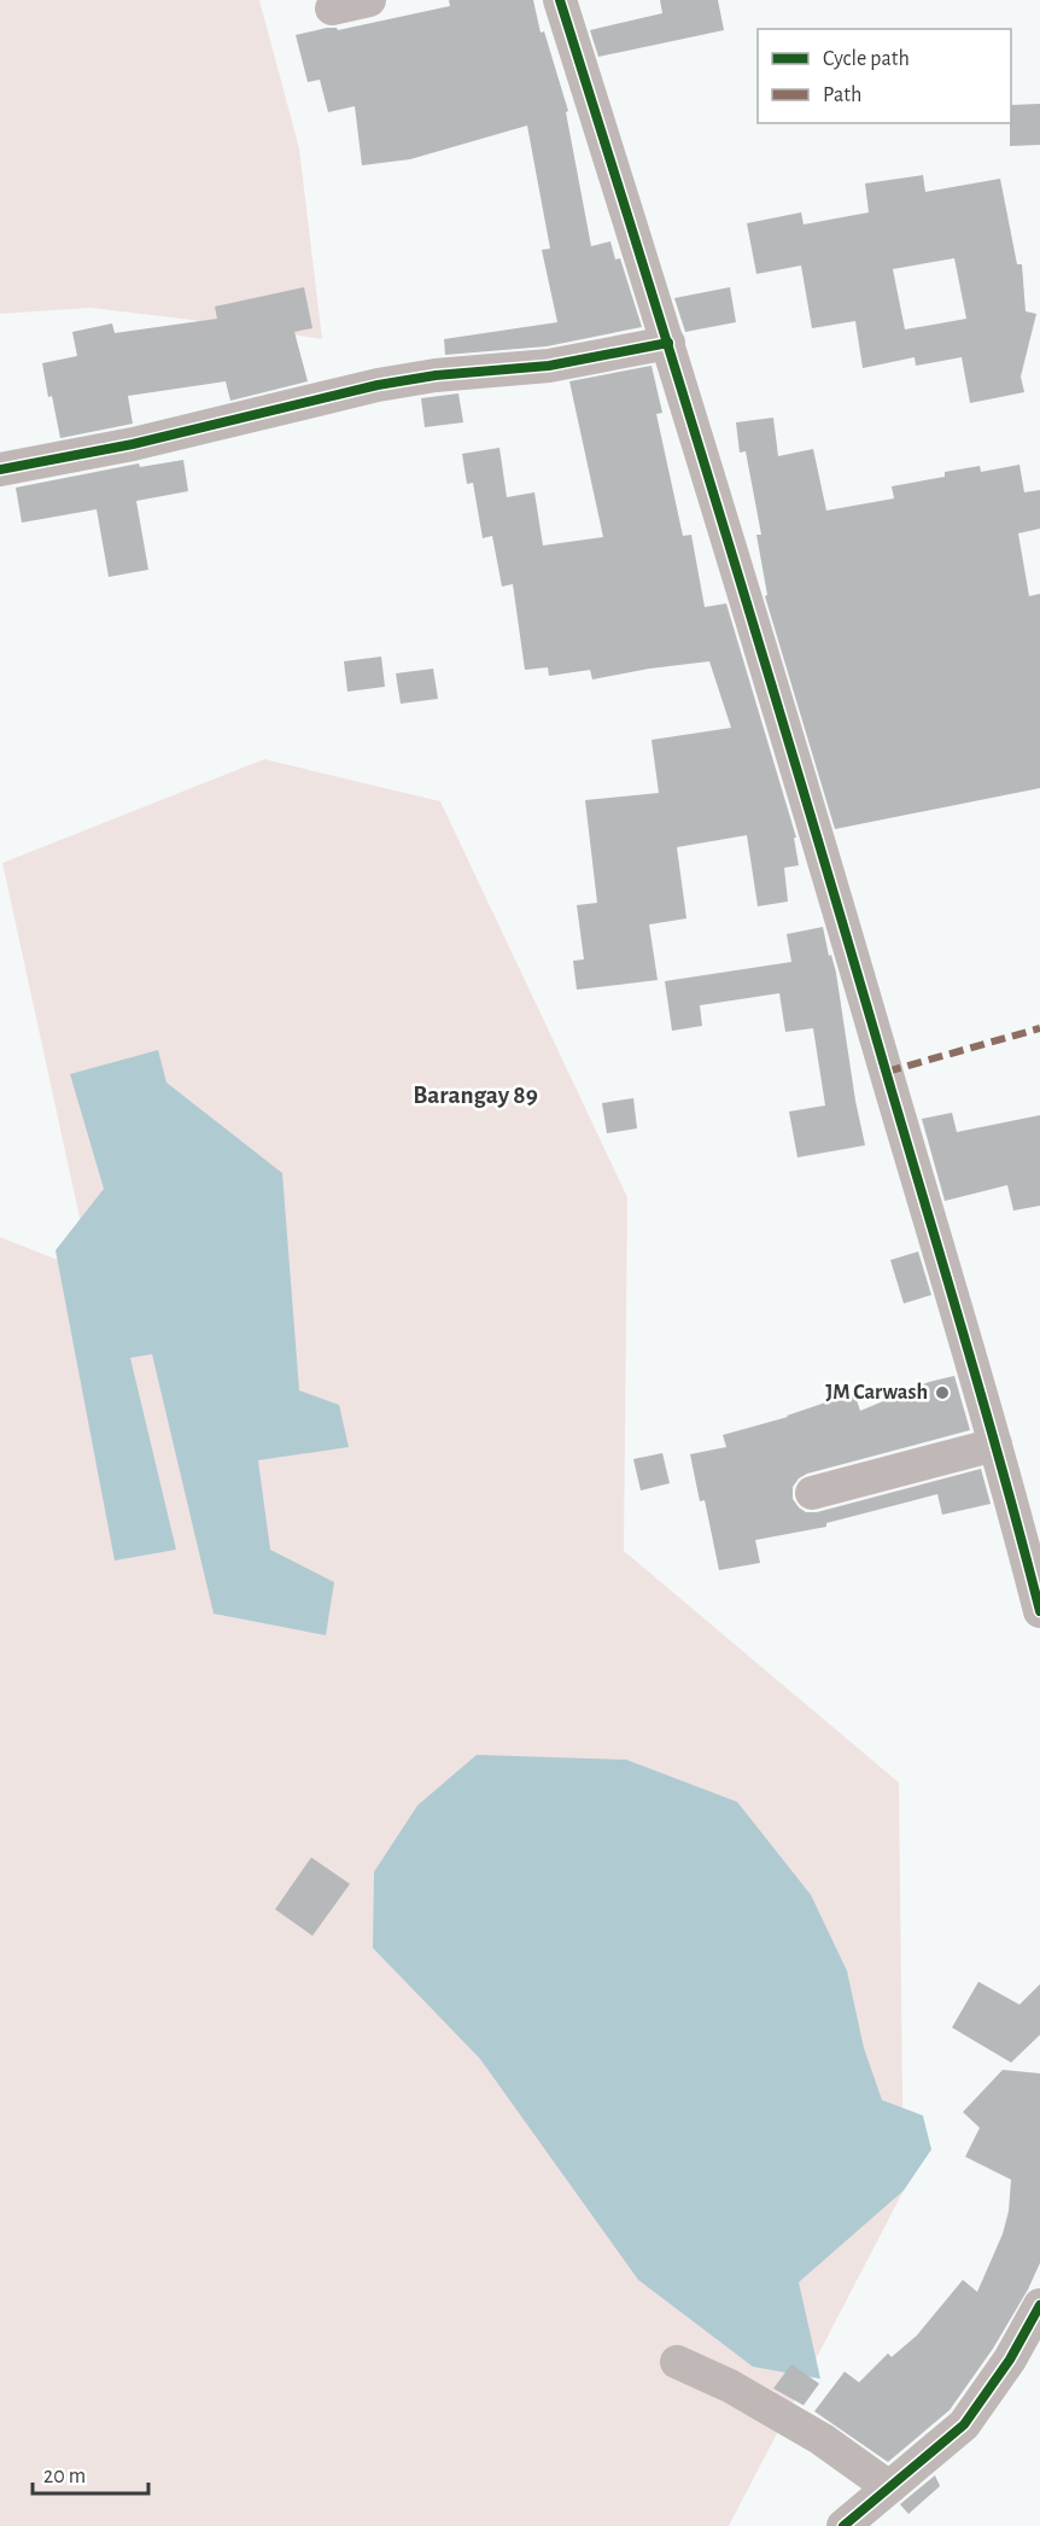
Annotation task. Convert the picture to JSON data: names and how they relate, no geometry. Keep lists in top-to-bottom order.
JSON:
{
  "districts": ["Barangay 89"],
  "places": ["JM Carwash"],
  "legend": ["Cycle path", "Path"],
  "scale_bar": "20 m"
}
